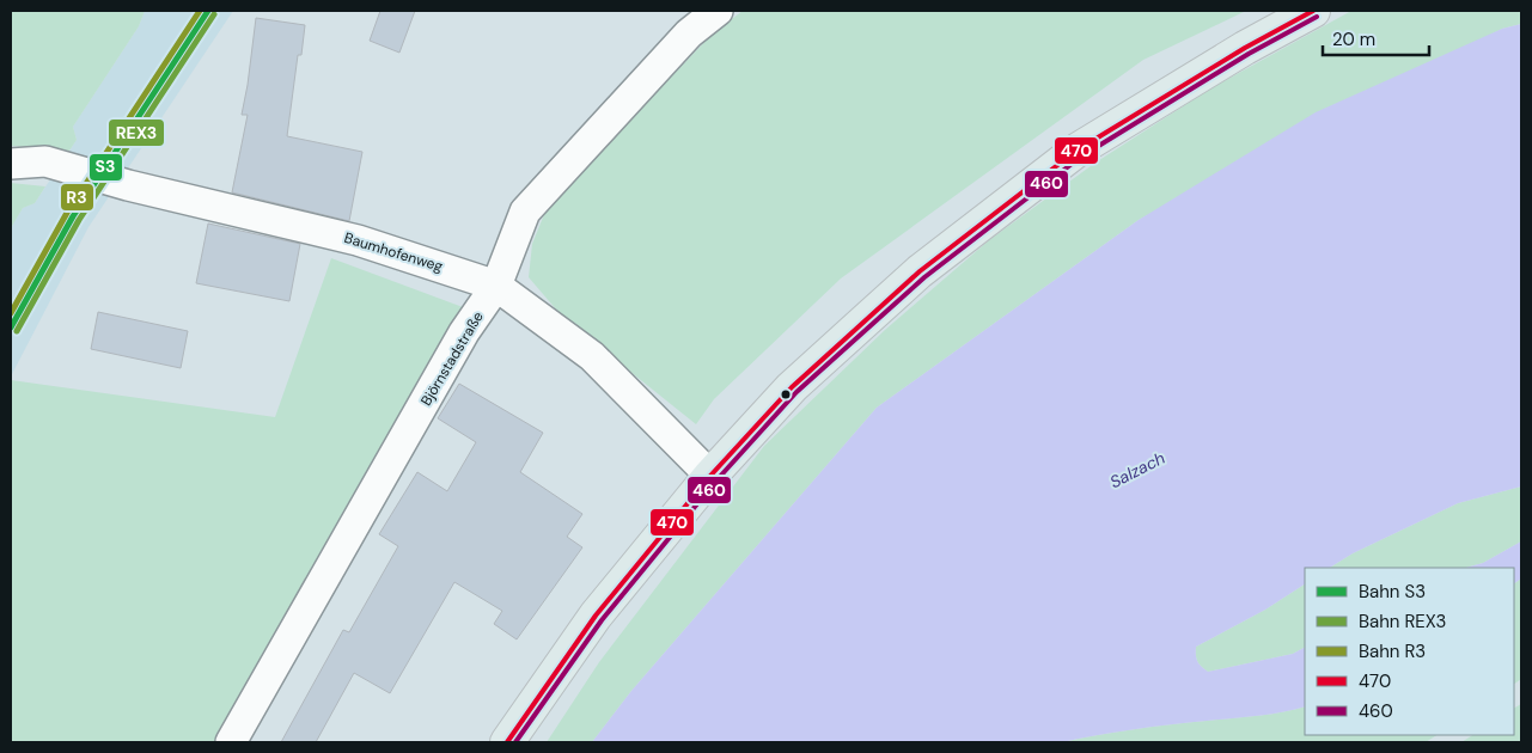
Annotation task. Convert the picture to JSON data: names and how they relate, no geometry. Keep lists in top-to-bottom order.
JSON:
{
  "streets": {
    "street": ["Baumhofenweg", "Björnstadstraße"]
  },
  "crossings": [
    ["Baumhofenweg", "Björnstadstraße"]
  ],
  "water": ["Salzach"],
  "lines": [
    "rail line S3",
    "rail line R3",
    "transit line 470",
    "rail line REX3",
    "transit line 460"
  ],
  "legend": [
    "Bahn S3",
    "Bahn REX3",
    "Bahn R3",
    "470",
    "460"
  ],
  "scale_bar": "20 m"
}
